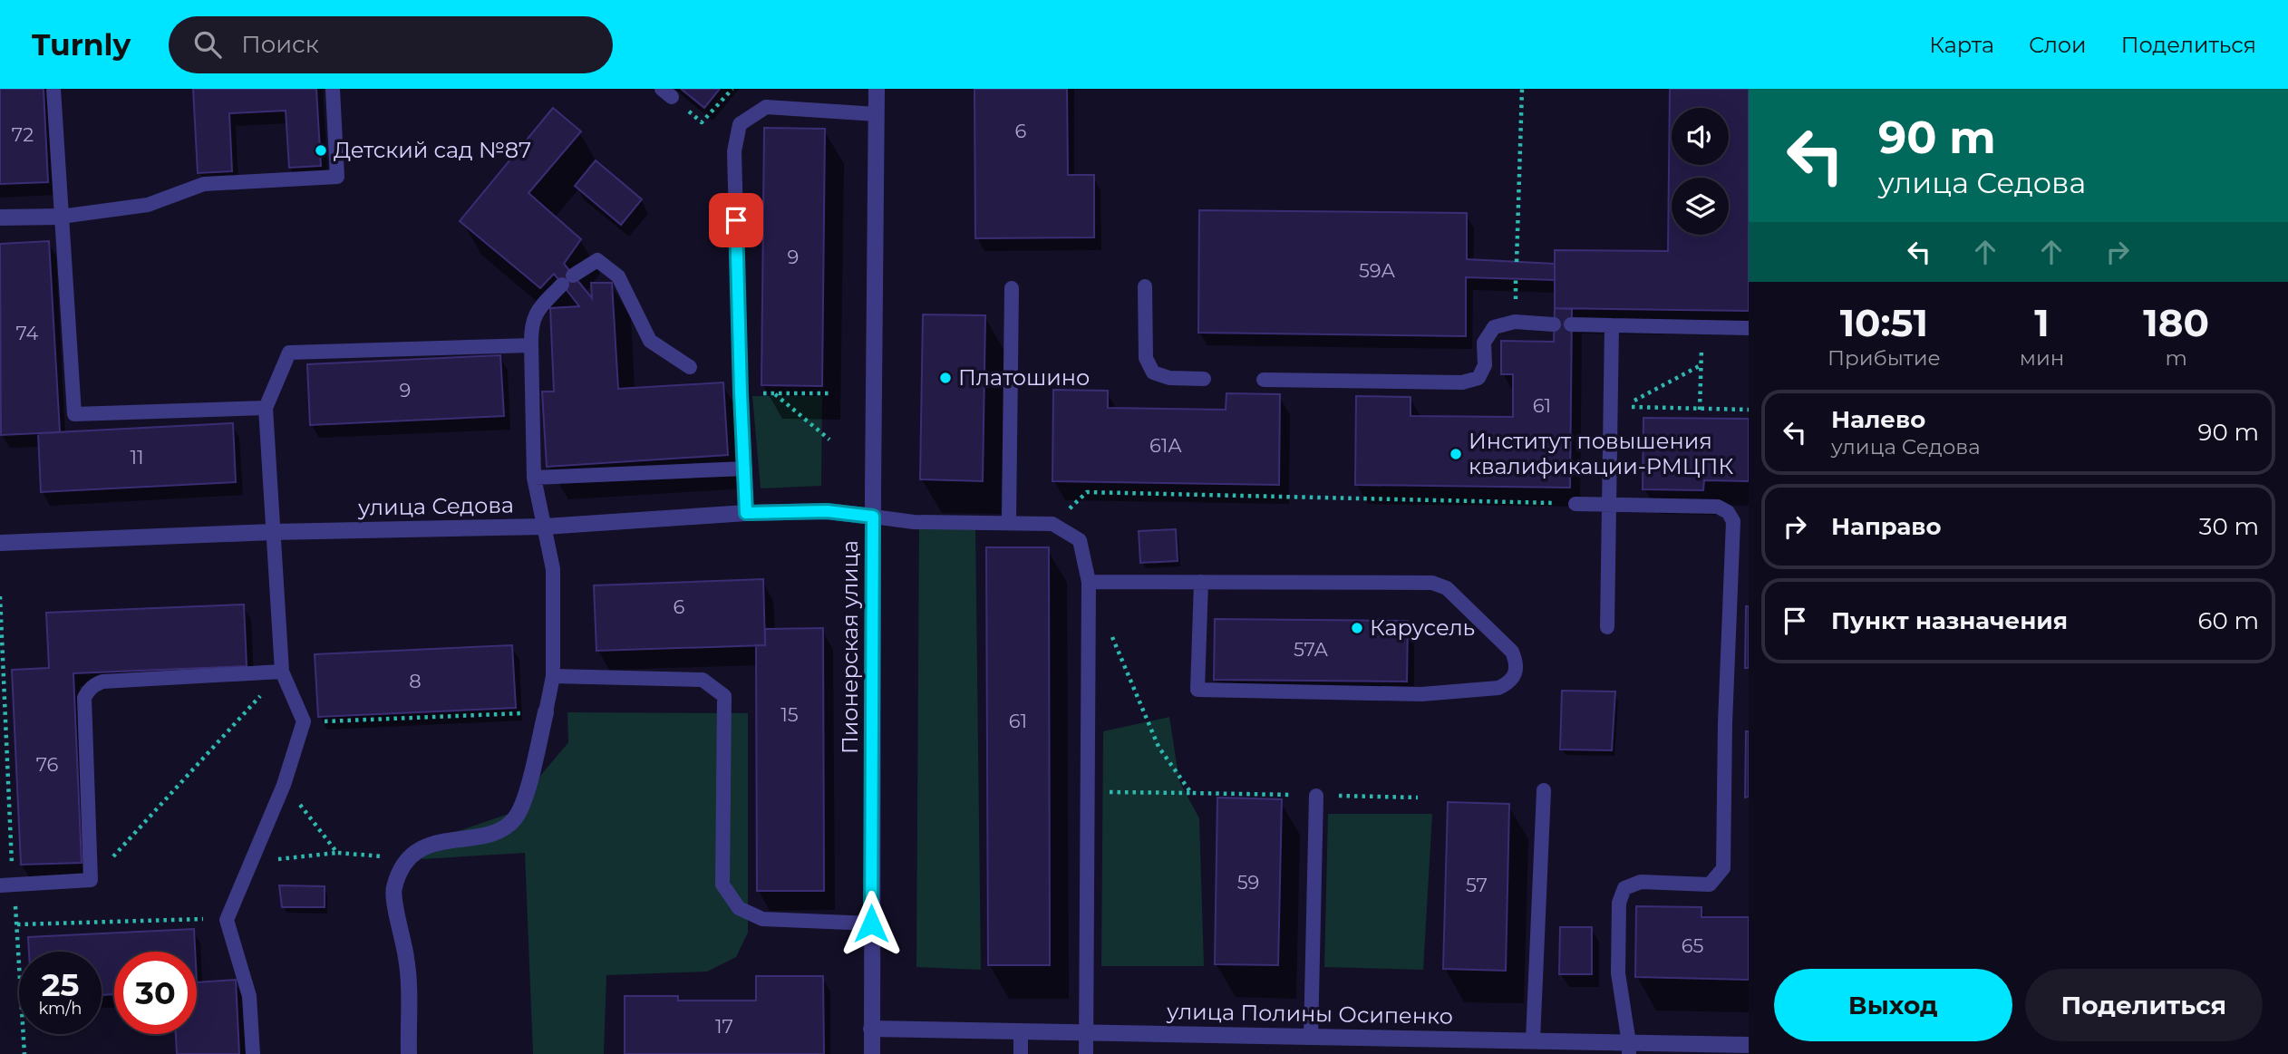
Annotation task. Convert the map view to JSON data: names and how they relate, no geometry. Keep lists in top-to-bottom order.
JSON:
{
  "streets": {
    "street": ["улица Седова", "Пионерская улица", "улица Полины Осипенко"]
  },
  "crossings": [
    ["улица Седова", "Пионерская улица"],
    ["Пионерская улица", "улица Полины Осипенко"]
  ],
  "places": [
    "Детский сад №87",
    "Платошино",
    "Институт повышения квалификации-РМЦПК",
    "Карусель"
  ],
  "house_numbers": [
    "6",
    "72",
    "9",
    "59А",
    "74",
    "9",
    "61",
    "61А",
    "11",
    "6",
    "57А",
    "8",
    "15",
    "61",
    "76",
    "59",
    "57",
    "65",
    "17"
  ],
  "page": {
    "header": "Turnly",
    "search": "Поиск",
    "nav": ["Карта", "Слои", "Поделиться"],
    "turn": ["90 m", "улица Седова"],
    "eta": [
      "10:51",
      "Прибытие",
      "1",
      "мин",
      "180",
      "m"
    ],
    "list": [
      {
        "name": "Налево",
        "note": "улица Седова",
        "value": "90 m"
      },
      {
        "name": "Направо",
        "value": "30 m"
      },
      {
        "name": "Пункт назначения",
        "value": "60 m"
      }
    ],
    "speed": "25 km/h",
    "limit": "30",
    "buttons": ["Выход", "Поделиться"]
  }
}
